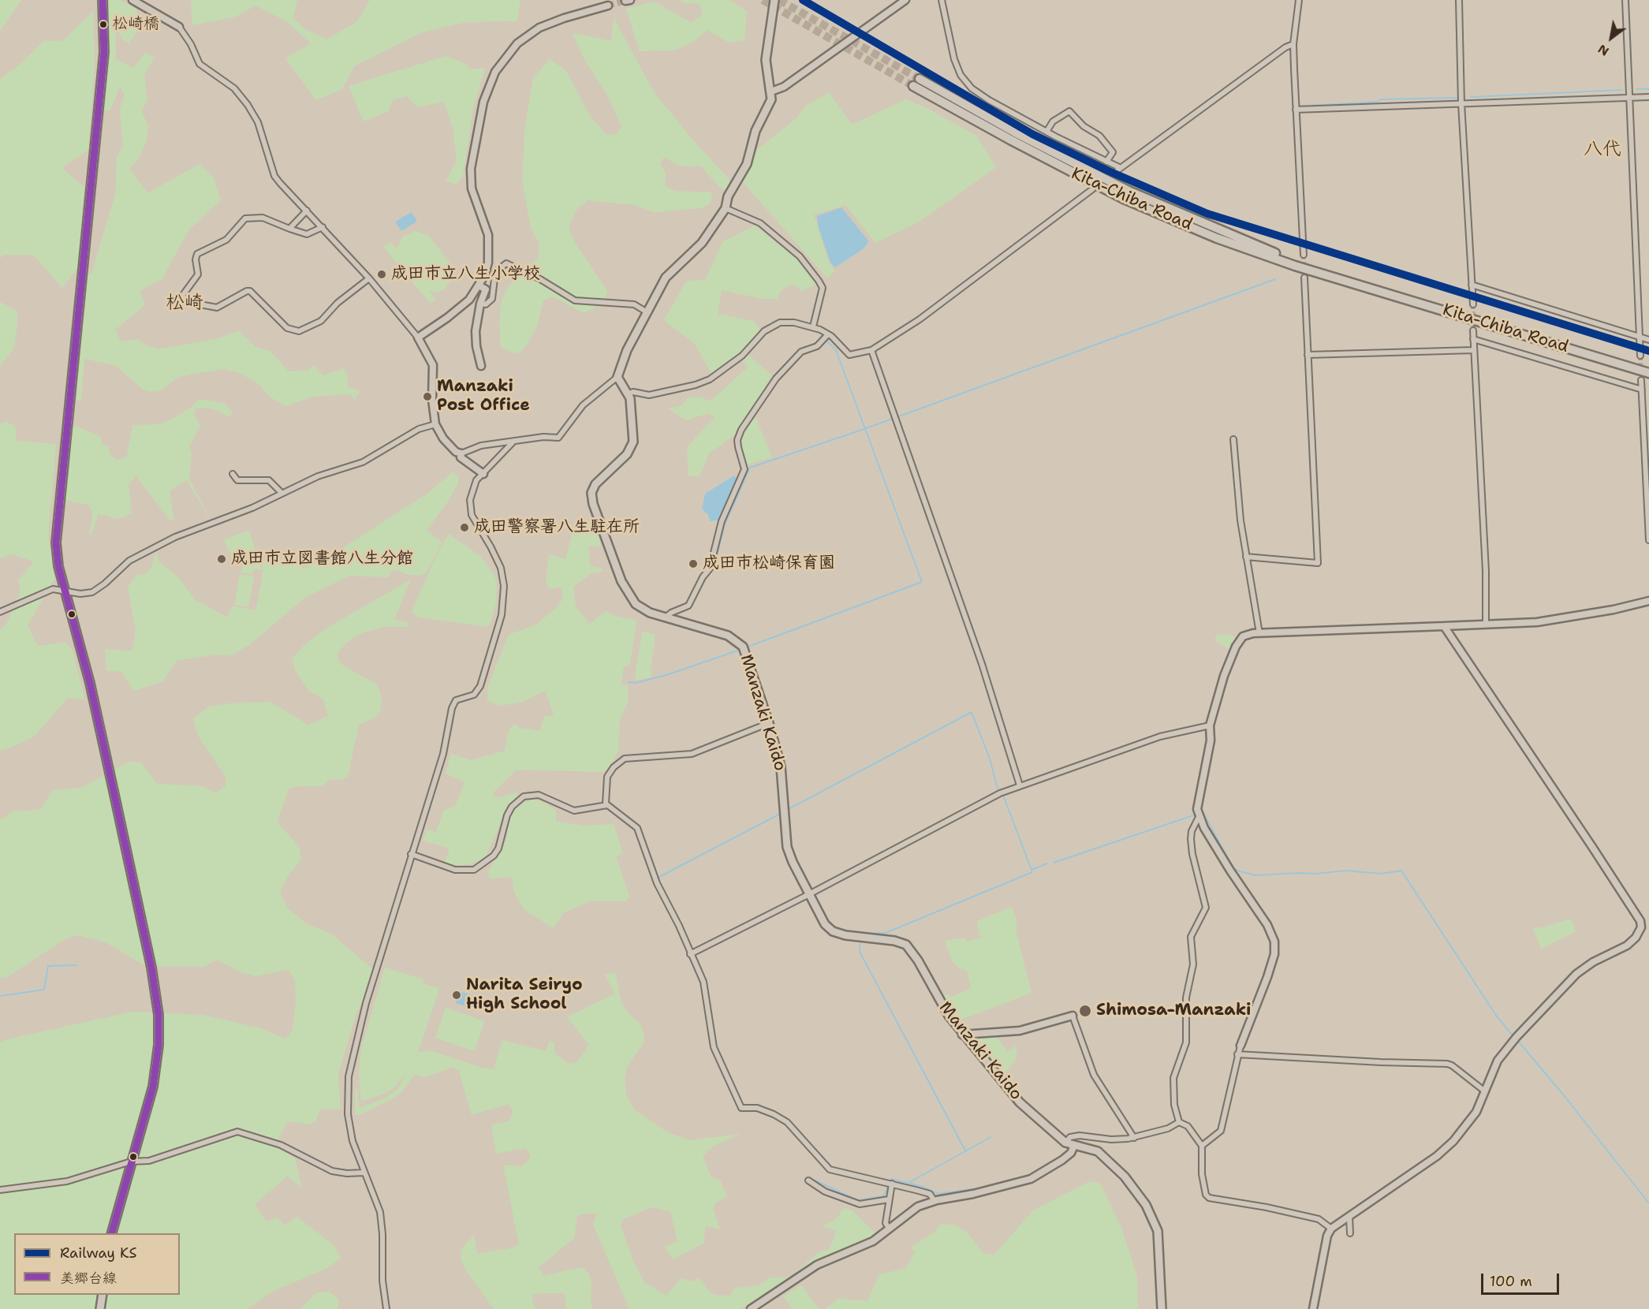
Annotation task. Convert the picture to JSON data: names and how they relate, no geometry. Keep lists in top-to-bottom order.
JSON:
{
  "streets": {
    "highway": ["Kita-Chiba Road"],
    "main road": ["Manzaki Kaido"]
  },
  "districts": ["八代", "松崎"],
  "places": [
    "松崎橋",
    "成田市立八生小学校",
    "Manzaki Post Office",
    "成田警察署八生駐在所",
    "成田市立図書館八生分館",
    "成田市松崎保育園",
    "Narita Seiryo High School",
    "Shimosa-Manzaki"
  ],
  "lines": ["rail line KS", "transit line 美郷台線"],
  "legend": ["Railway KS", "美郷台線"],
  "scale_bar": "100 m",
  "north": "bottom left"
}
